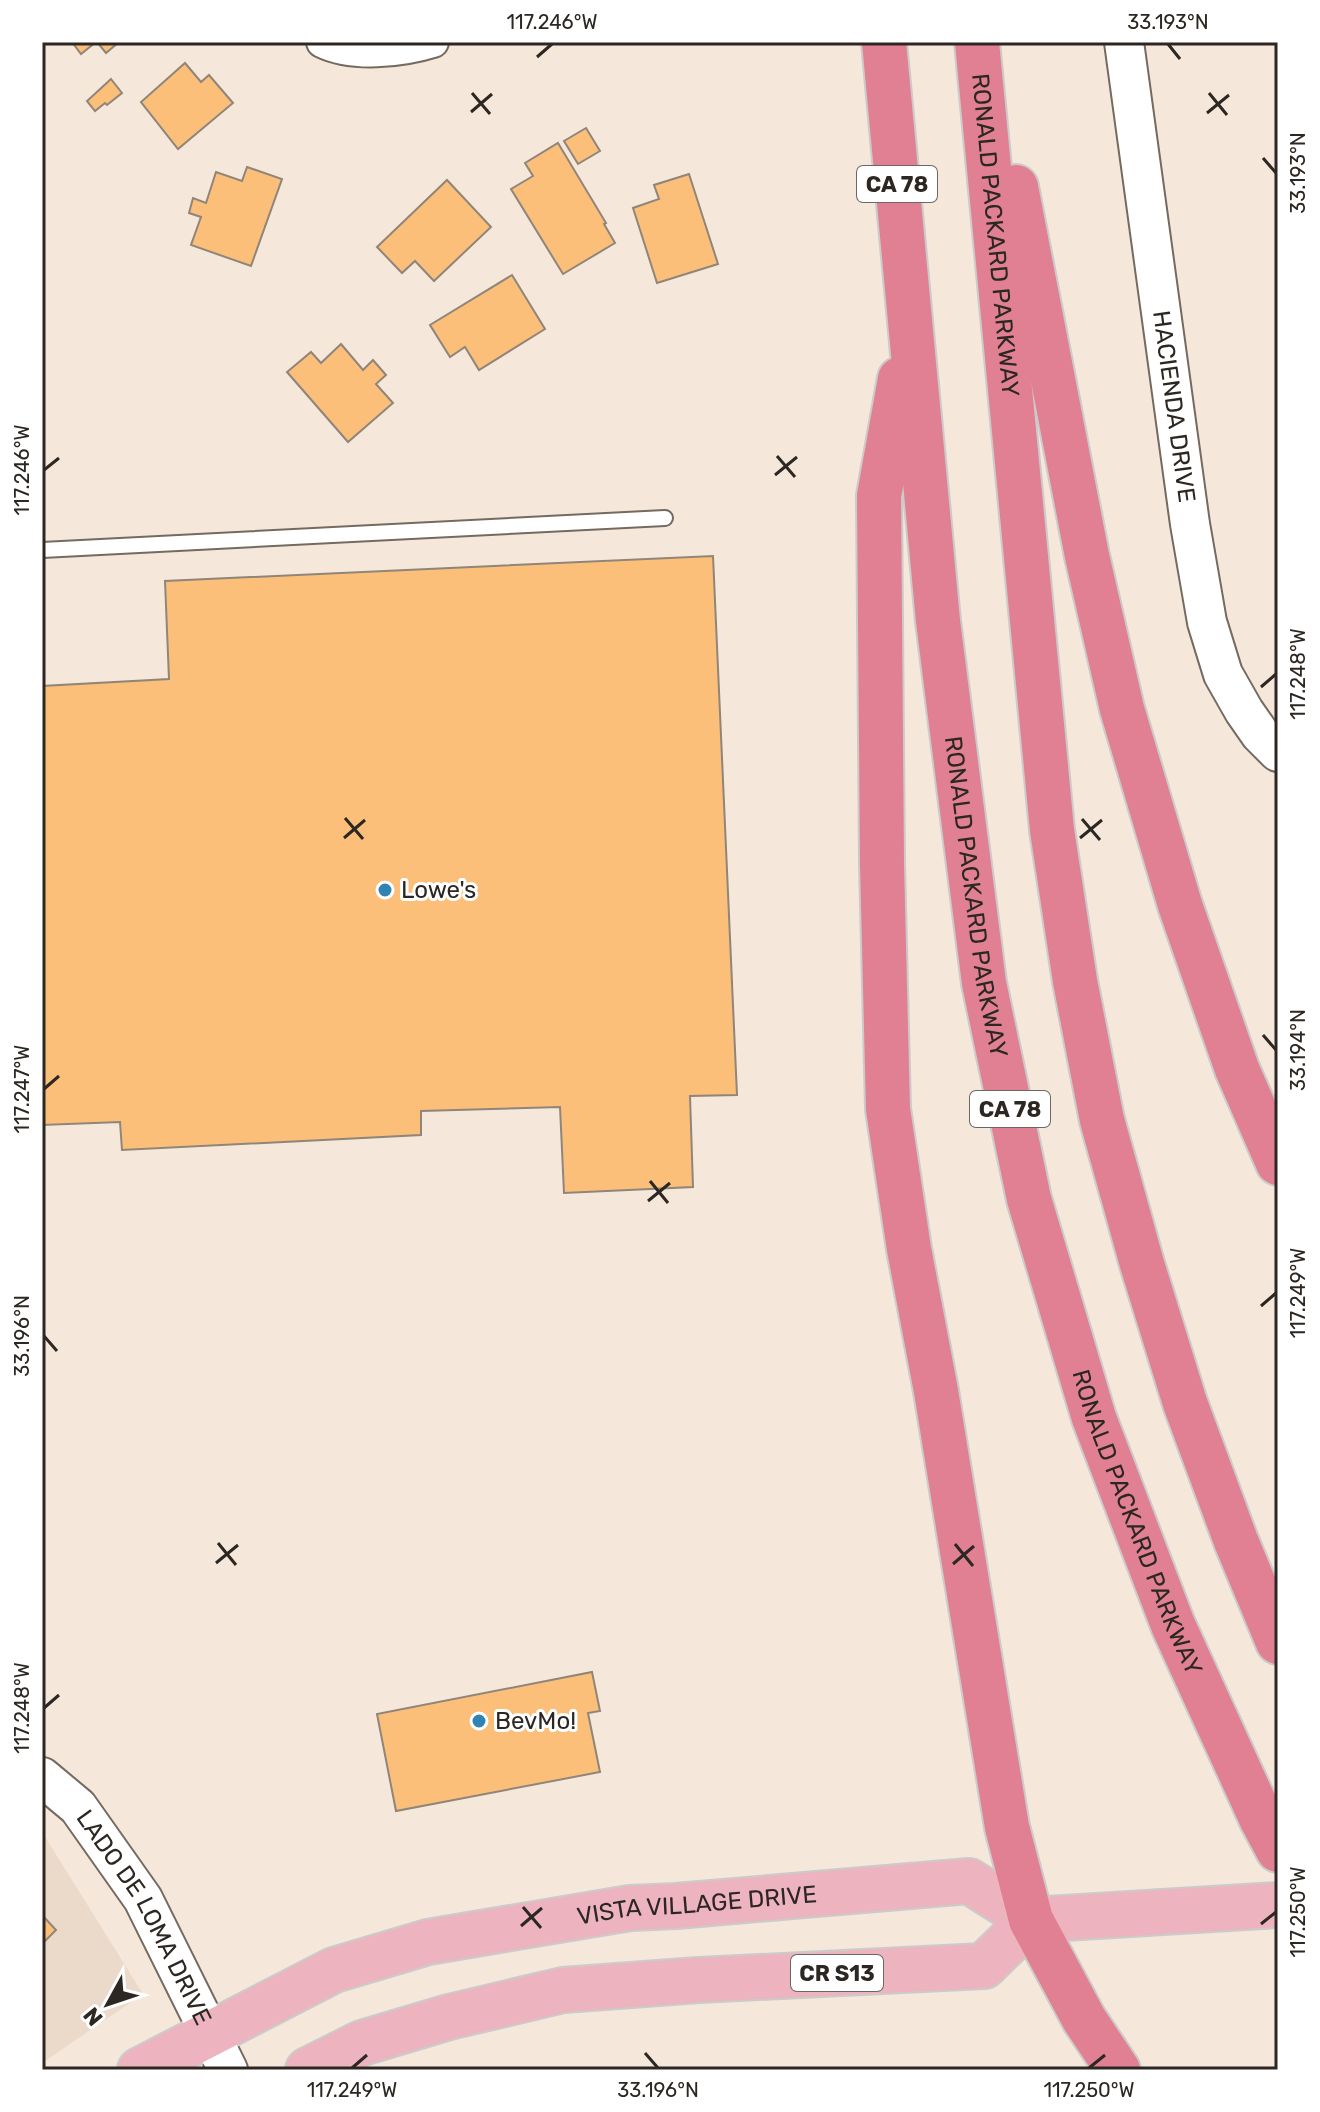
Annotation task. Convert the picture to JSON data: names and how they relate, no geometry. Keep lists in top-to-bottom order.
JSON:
{
  "streets": {
    "highway": ["CA 78", "RONALD PACKARD PARKWAY"],
    "main road": ["VISTA VILLAGE DRIVE", "CR S13"],
    "street": ["HACIENDA DRIVE", "LADO DE LOMA DRIVE"]
  },
  "crossings": [
    ["VISTA VILLAGE DRIVE", "LADO DE LOMA DRIVE"],
    ["VISTA VILLAGE DRIVE", "CR S13"]
  ],
  "places": ["Lowe's", "BevMo!"],
  "north": "bottom left",
  "coordinates": [
    "117.246°W",
    "33.193°N",
    "117.248°W",
    "33.194°N",
    "117.247°W",
    "117.249°W",
    "33.196°N",
    "117.250°W"
  ]
}
